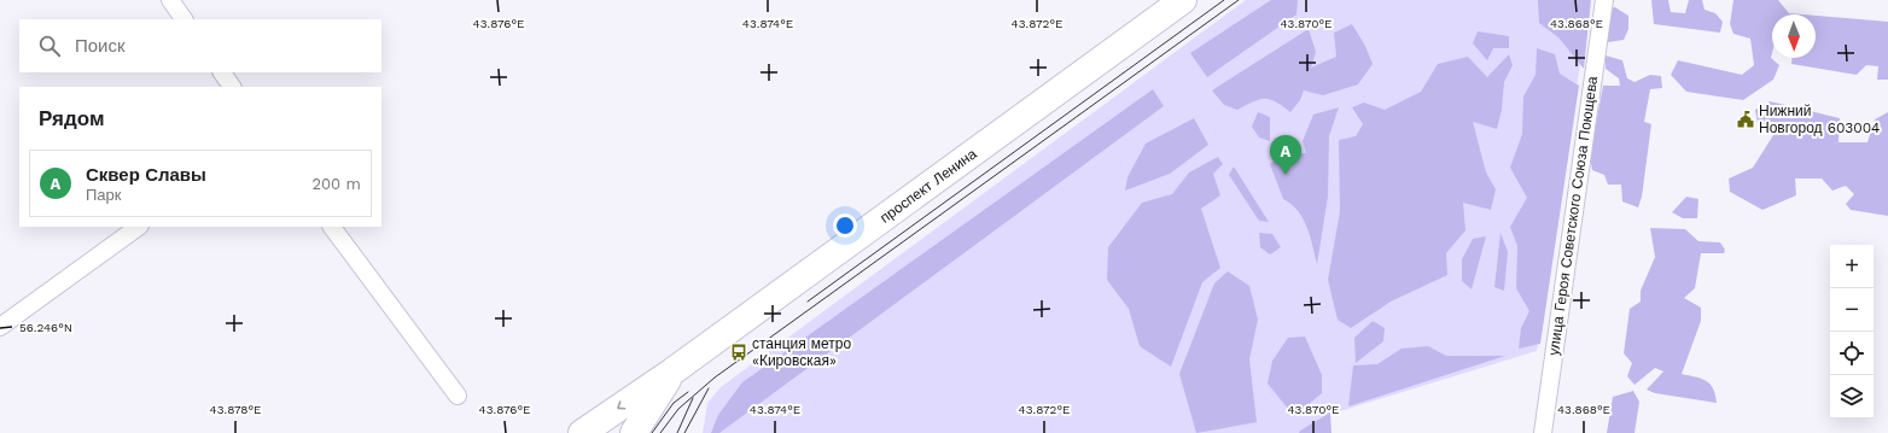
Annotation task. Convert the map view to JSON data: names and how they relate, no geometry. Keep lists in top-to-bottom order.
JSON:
{
  "streets": {
    "main road": ["проспект Ленина"],
    "street": ["улица Героя Советского Союза Поющева"]
  },
  "places": {
    "public building": ["Нижний Новгород 603004"],
    "bus stop": ["станция метро «Кировская»"]
  },
  "north": "bottom",
  "page": {
    "search": "Поиск",
    "heading": "Рядом",
    "pins": "A",
    "list": [
      {
        "mark": "A",
        "name": "Сквер Славы",
        "note": "Парк",
        "value": "200 m"
      }
    ],
    "map_buttons": ["+", "−"]
  },
  "coordinates": [
    "43.876°E",
    "43.874°E",
    "43.872°E",
    "43.870°E",
    "43.868°E",
    "56.246°N",
    "43.878°E"
  ]
}
